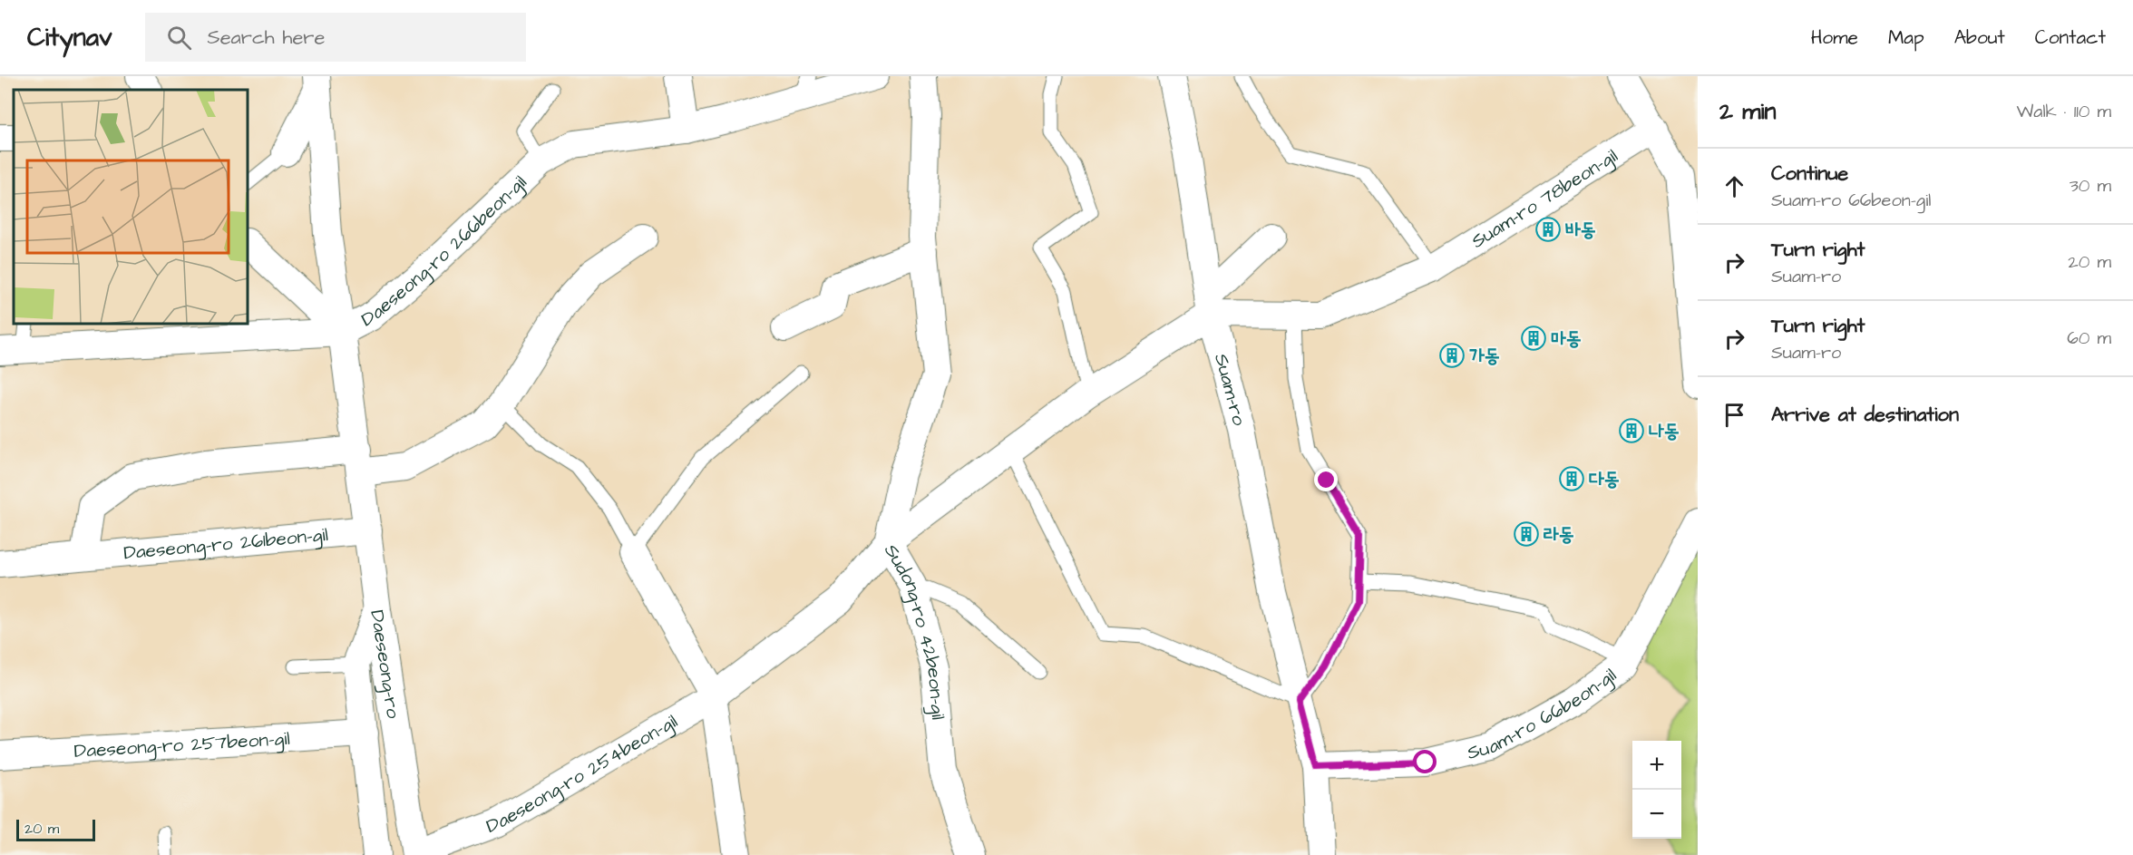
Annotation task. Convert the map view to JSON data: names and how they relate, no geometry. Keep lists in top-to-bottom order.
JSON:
{
  "streets": {
    "street": [
      "Suam-ro 78beon-gil",
      "Daeseong-ro 266beon-gil",
      "Suam-ro",
      "Daeseong-ro 261beon-gil",
      "Sudong-ro 42beon-gil",
      "Daeseong-ro",
      "Suam-ro 66beon-gil",
      "Daeseong-ro 257beon-gil",
      "Daeseong-ro 254beon-gil"
    ]
  },
  "crossings": [
    ["Suam-ro 78beon-gil", "Suam-ro"],
    ["Suam-ro 78beon-gil", "Daeseong-ro 254beon-gil"],
    ["Daeseong-ro 266beon-gil", "Daeseong-ro"],
    ["Suam-ro", "Suam-ro 66beon-gil"],
    ["Suam-ro", "Daeseong-ro 254beon-gil"],
    ["Daeseong-ro 261beon-gil", "Daeseong-ro"],
    ["Sudong-ro 42beon-gil", "Daeseong-ro 254beon-gil"],
    ["Daeseong-ro", "Daeseong-ro 254beon-gil"]
  ],
  "places": {
    "building": [
      "바동",
      "마동",
      "가동",
      "나동",
      "다동",
      "라동"
    ]
  },
  "scale_bar": "20 m",
  "page": {
    "header": "Citynav",
    "search": "Search here",
    "nav": [
      "Home",
      "Map",
      "About",
      "Contact"
    ],
    "heading": ["2 min", "Walk · 110 m"],
    "list": [
      ["Continue", "Suam-ro 66beon-gil", "30 m"],
      ["Turn right", "Suam-ro", "20 m"],
      ["Turn right", "Suam-ro", "60 m"],
      "Arrive at destination"
    ],
    "map_buttons": ["+", "−"],
    "scale": "20 m"
  }
}
